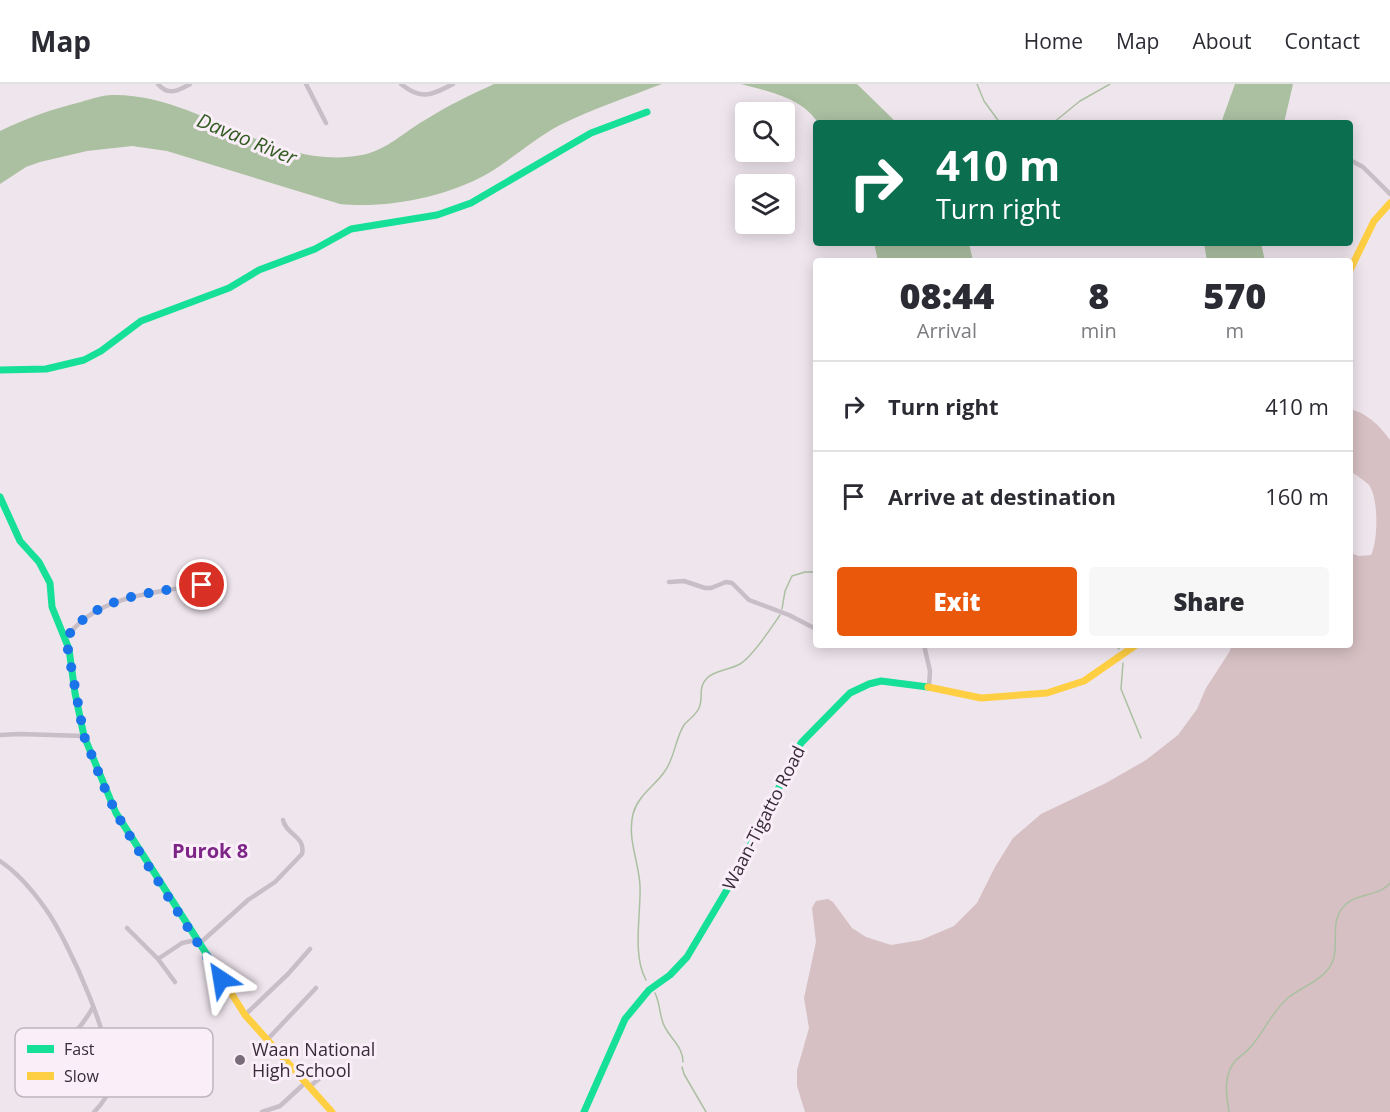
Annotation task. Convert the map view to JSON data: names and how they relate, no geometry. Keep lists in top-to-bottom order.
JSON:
{
  "streets": {
    "street": ["Waan-Tigatto Road"]
  },
  "districts": ["Purok 8"],
  "water": ["Davao River"],
  "places": ["Waan National High School"],
  "legend": ["Fast", "Slow"],
  "page": {
    "header": "Map",
    "nav": [
      "Home",
      "Map",
      "About",
      "Contact"
    ],
    "turn": ["410 m", "Turn right"],
    "eta": [
      "08:44",
      "Arrival",
      "8",
      "min",
      "570",
      "m"
    ],
    "list": [
      {
        "name": "Turn right",
        "value": "410 m"
      },
      {
        "name": "Arrive at destination",
        "value": "160 m"
      }
    ],
    "buttons": ["Exit", "Share"]
  }
}
